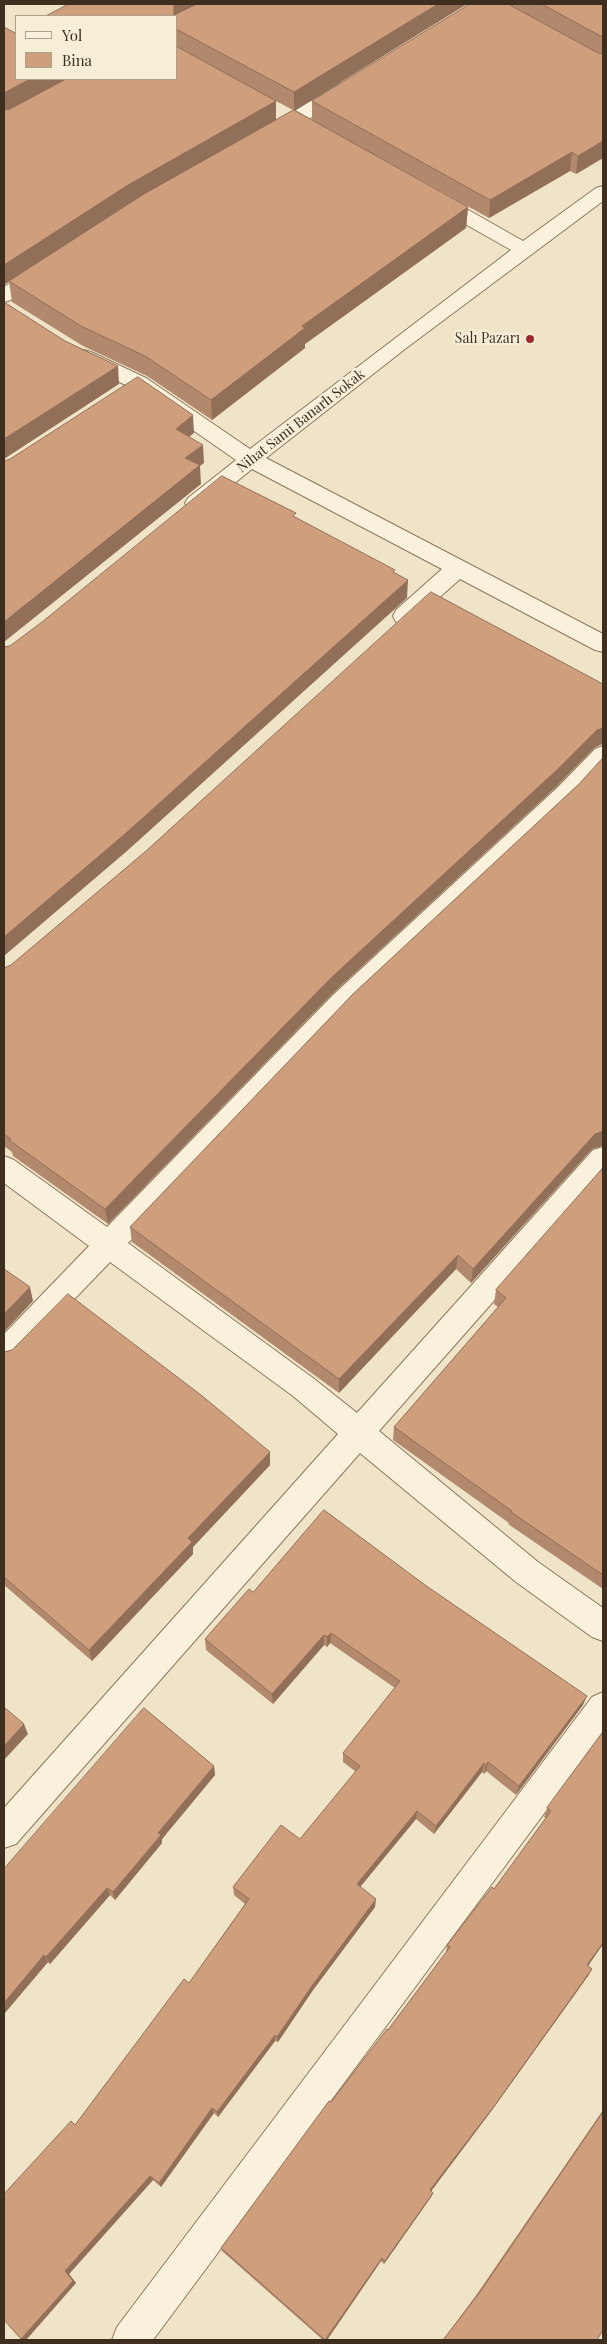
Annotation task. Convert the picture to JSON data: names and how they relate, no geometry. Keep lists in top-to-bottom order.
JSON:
{
  "streets": {
    "street": ["Nihat Sami Banarlı Sokak"]
  },
  "places": ["Salı Pazarı"],
  "legend": ["Yol", "Bina"]
}
